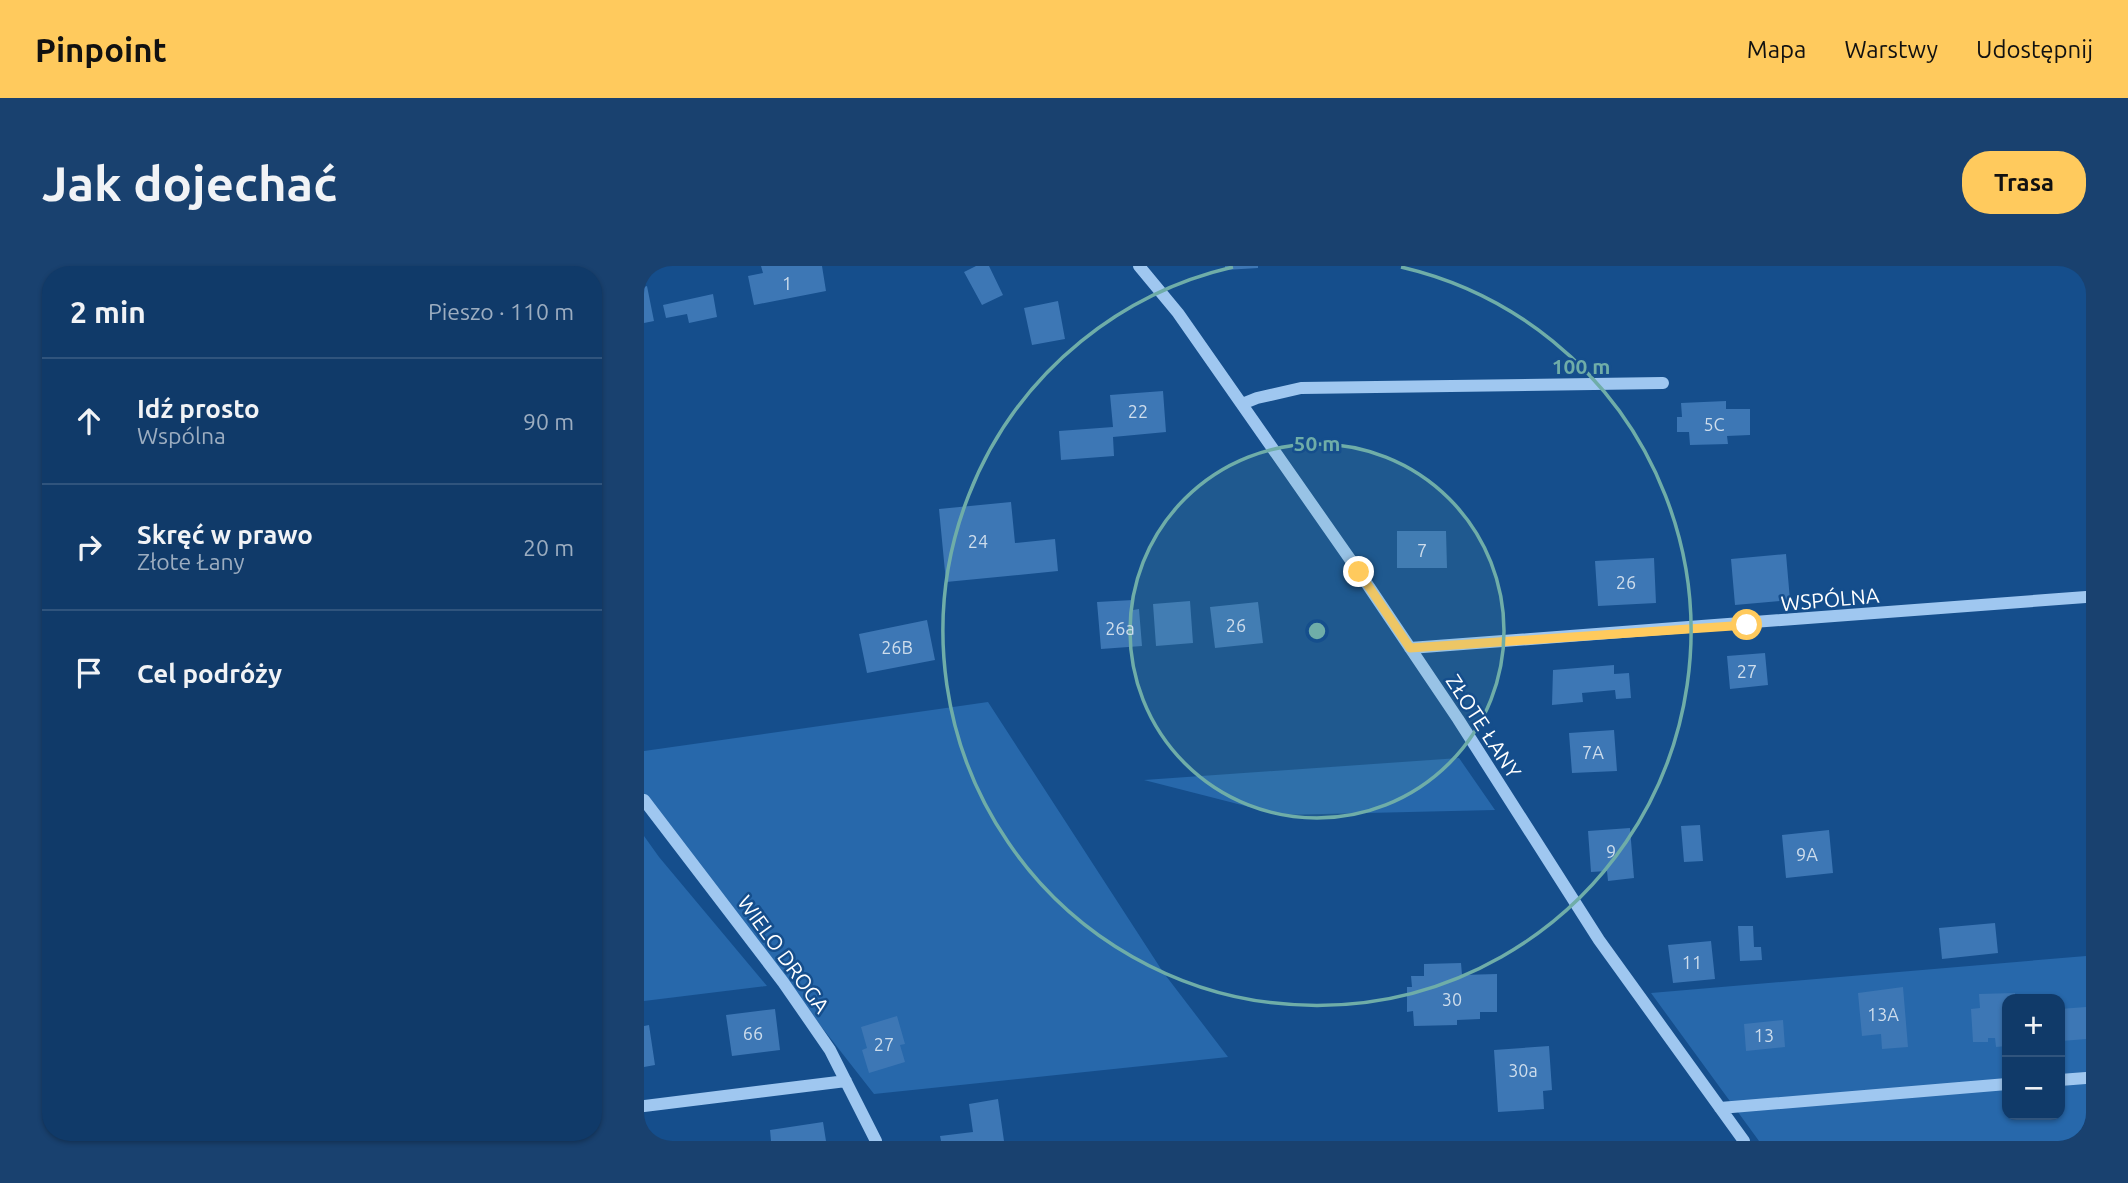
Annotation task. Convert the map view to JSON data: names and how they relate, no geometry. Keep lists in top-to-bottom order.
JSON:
{
  "streets": {
    "street": ["WSPÓLNA", "ZŁOTE ŁANY", "WIELO DROGA"]
  },
  "crossings": [
    ["WSPÓLNA", "ZŁOTE ŁANY"]
  ],
  "house_numbers": [
    "1",
    "22",
    "5C",
    "24",
    "7",
    "26",
    "26",
    "26a",
    "26B",
    "27",
    "7A",
    "9",
    "9A",
    "11",
    "30",
    "13A",
    "66",
    "13",
    "27",
    "30a"
  ],
  "page": {
    "header": "Pinpoint",
    "nav": ["Mapa", "Warstwy", "Udostępnij"],
    "buttons": "Trasa",
    "title": "Jak dojechać",
    "heading": ["2 min", "Pieszo · 110 m"],
    "list": [
      ["Idź prosto", "Wspólna", "90 m"],
      ["Skręć w prawo", "Złote Łany", "20 m"],
      "Cel podróży"
    ],
    "map_buttons": ["+", "−"]
  },
  "rings": ["100 m", "50 m"]
}
